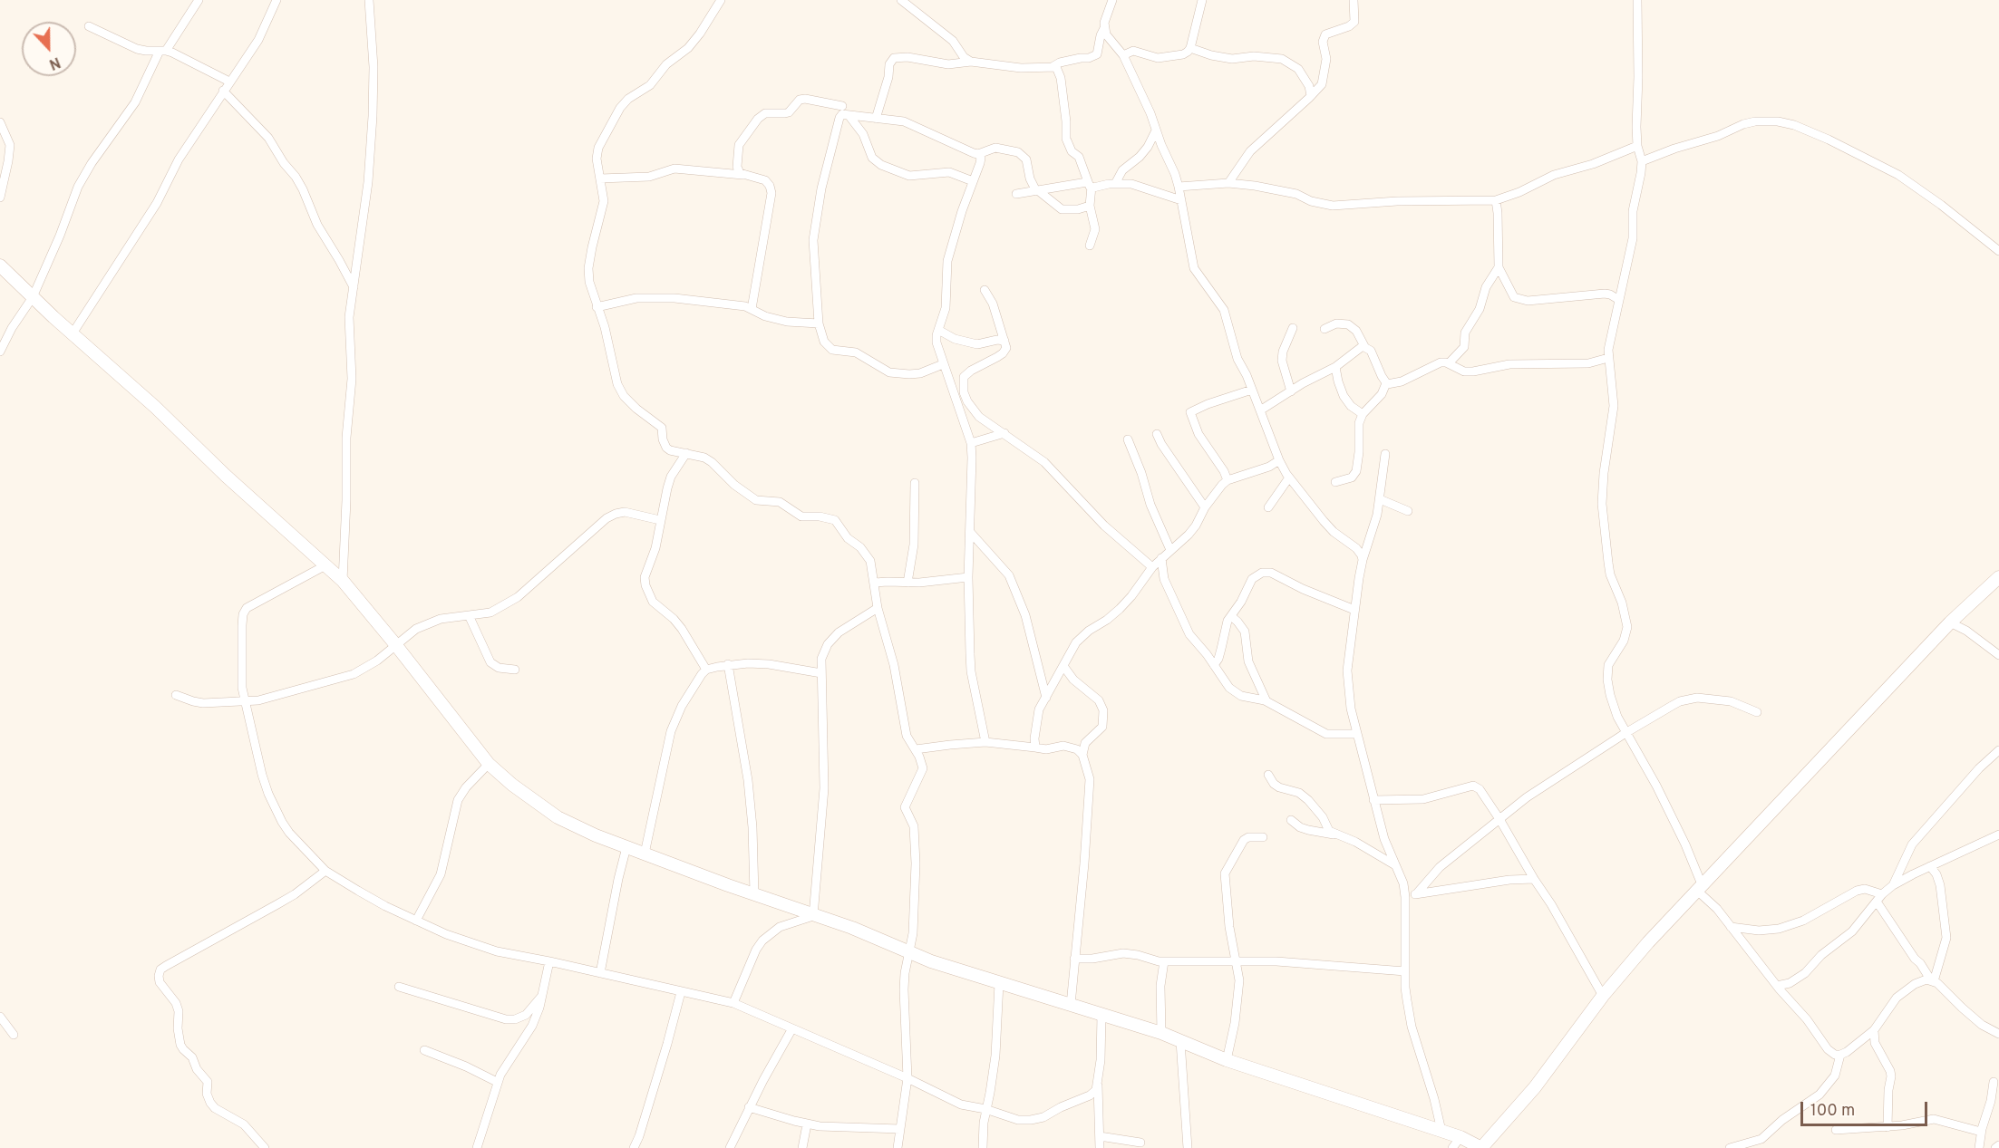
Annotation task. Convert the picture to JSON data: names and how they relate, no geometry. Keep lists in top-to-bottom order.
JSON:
{
  "scale_bar": "100 m",
  "north": "bottom"
}
